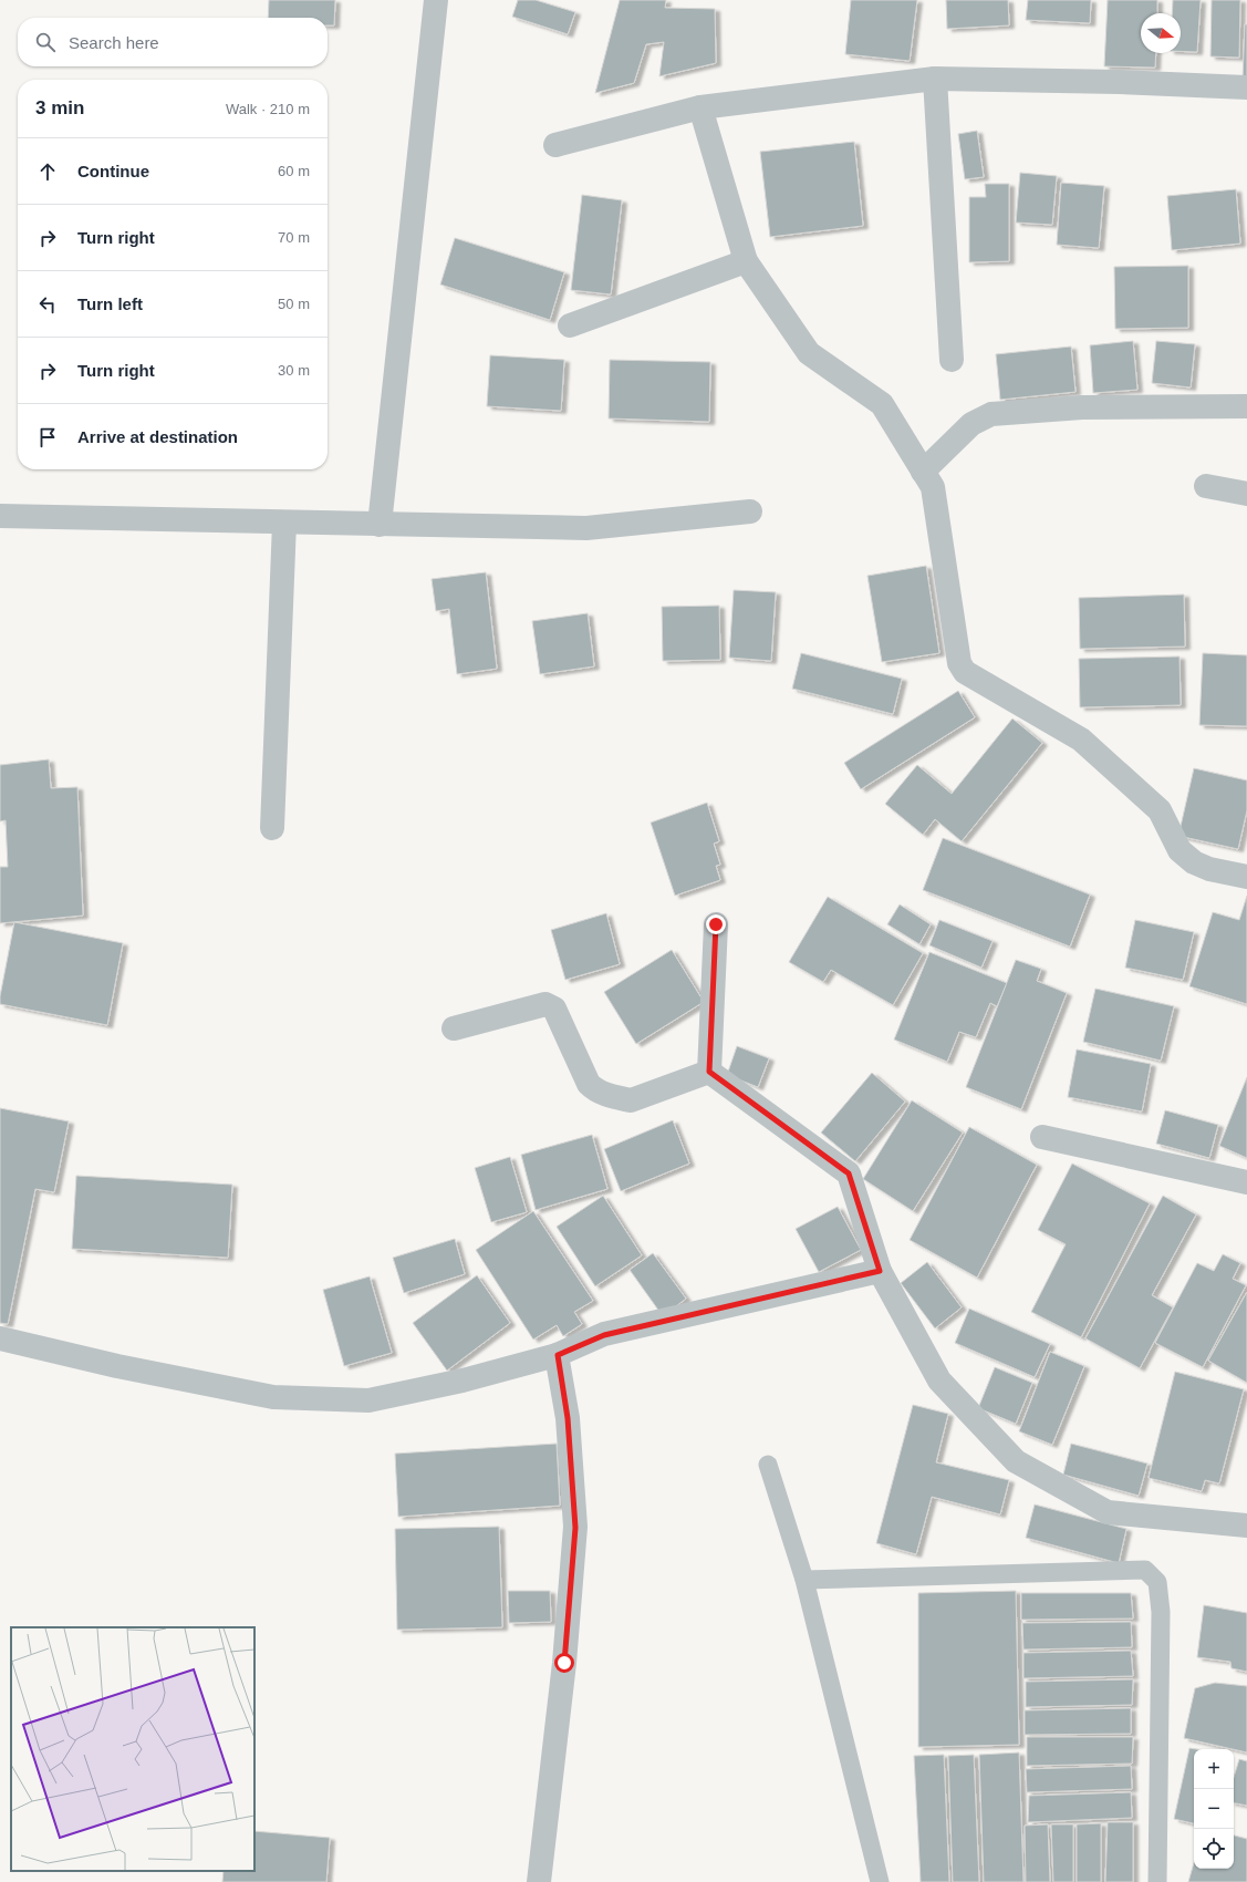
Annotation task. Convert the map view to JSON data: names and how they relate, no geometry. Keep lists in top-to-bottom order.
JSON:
{
  "north": "right",
  "page": {
    "search": "Search here",
    "heading": ["3 min", "Walk · 210 m"],
    "list": [
      ["Continue", "60 m"],
      ["Turn right", "70 m"],
      ["Turn left", "50 m"],
      ["Turn right", "30 m"],
      "Arrive at destination"
    ],
    "map_buttons": ["+", "−"]
  }
}
